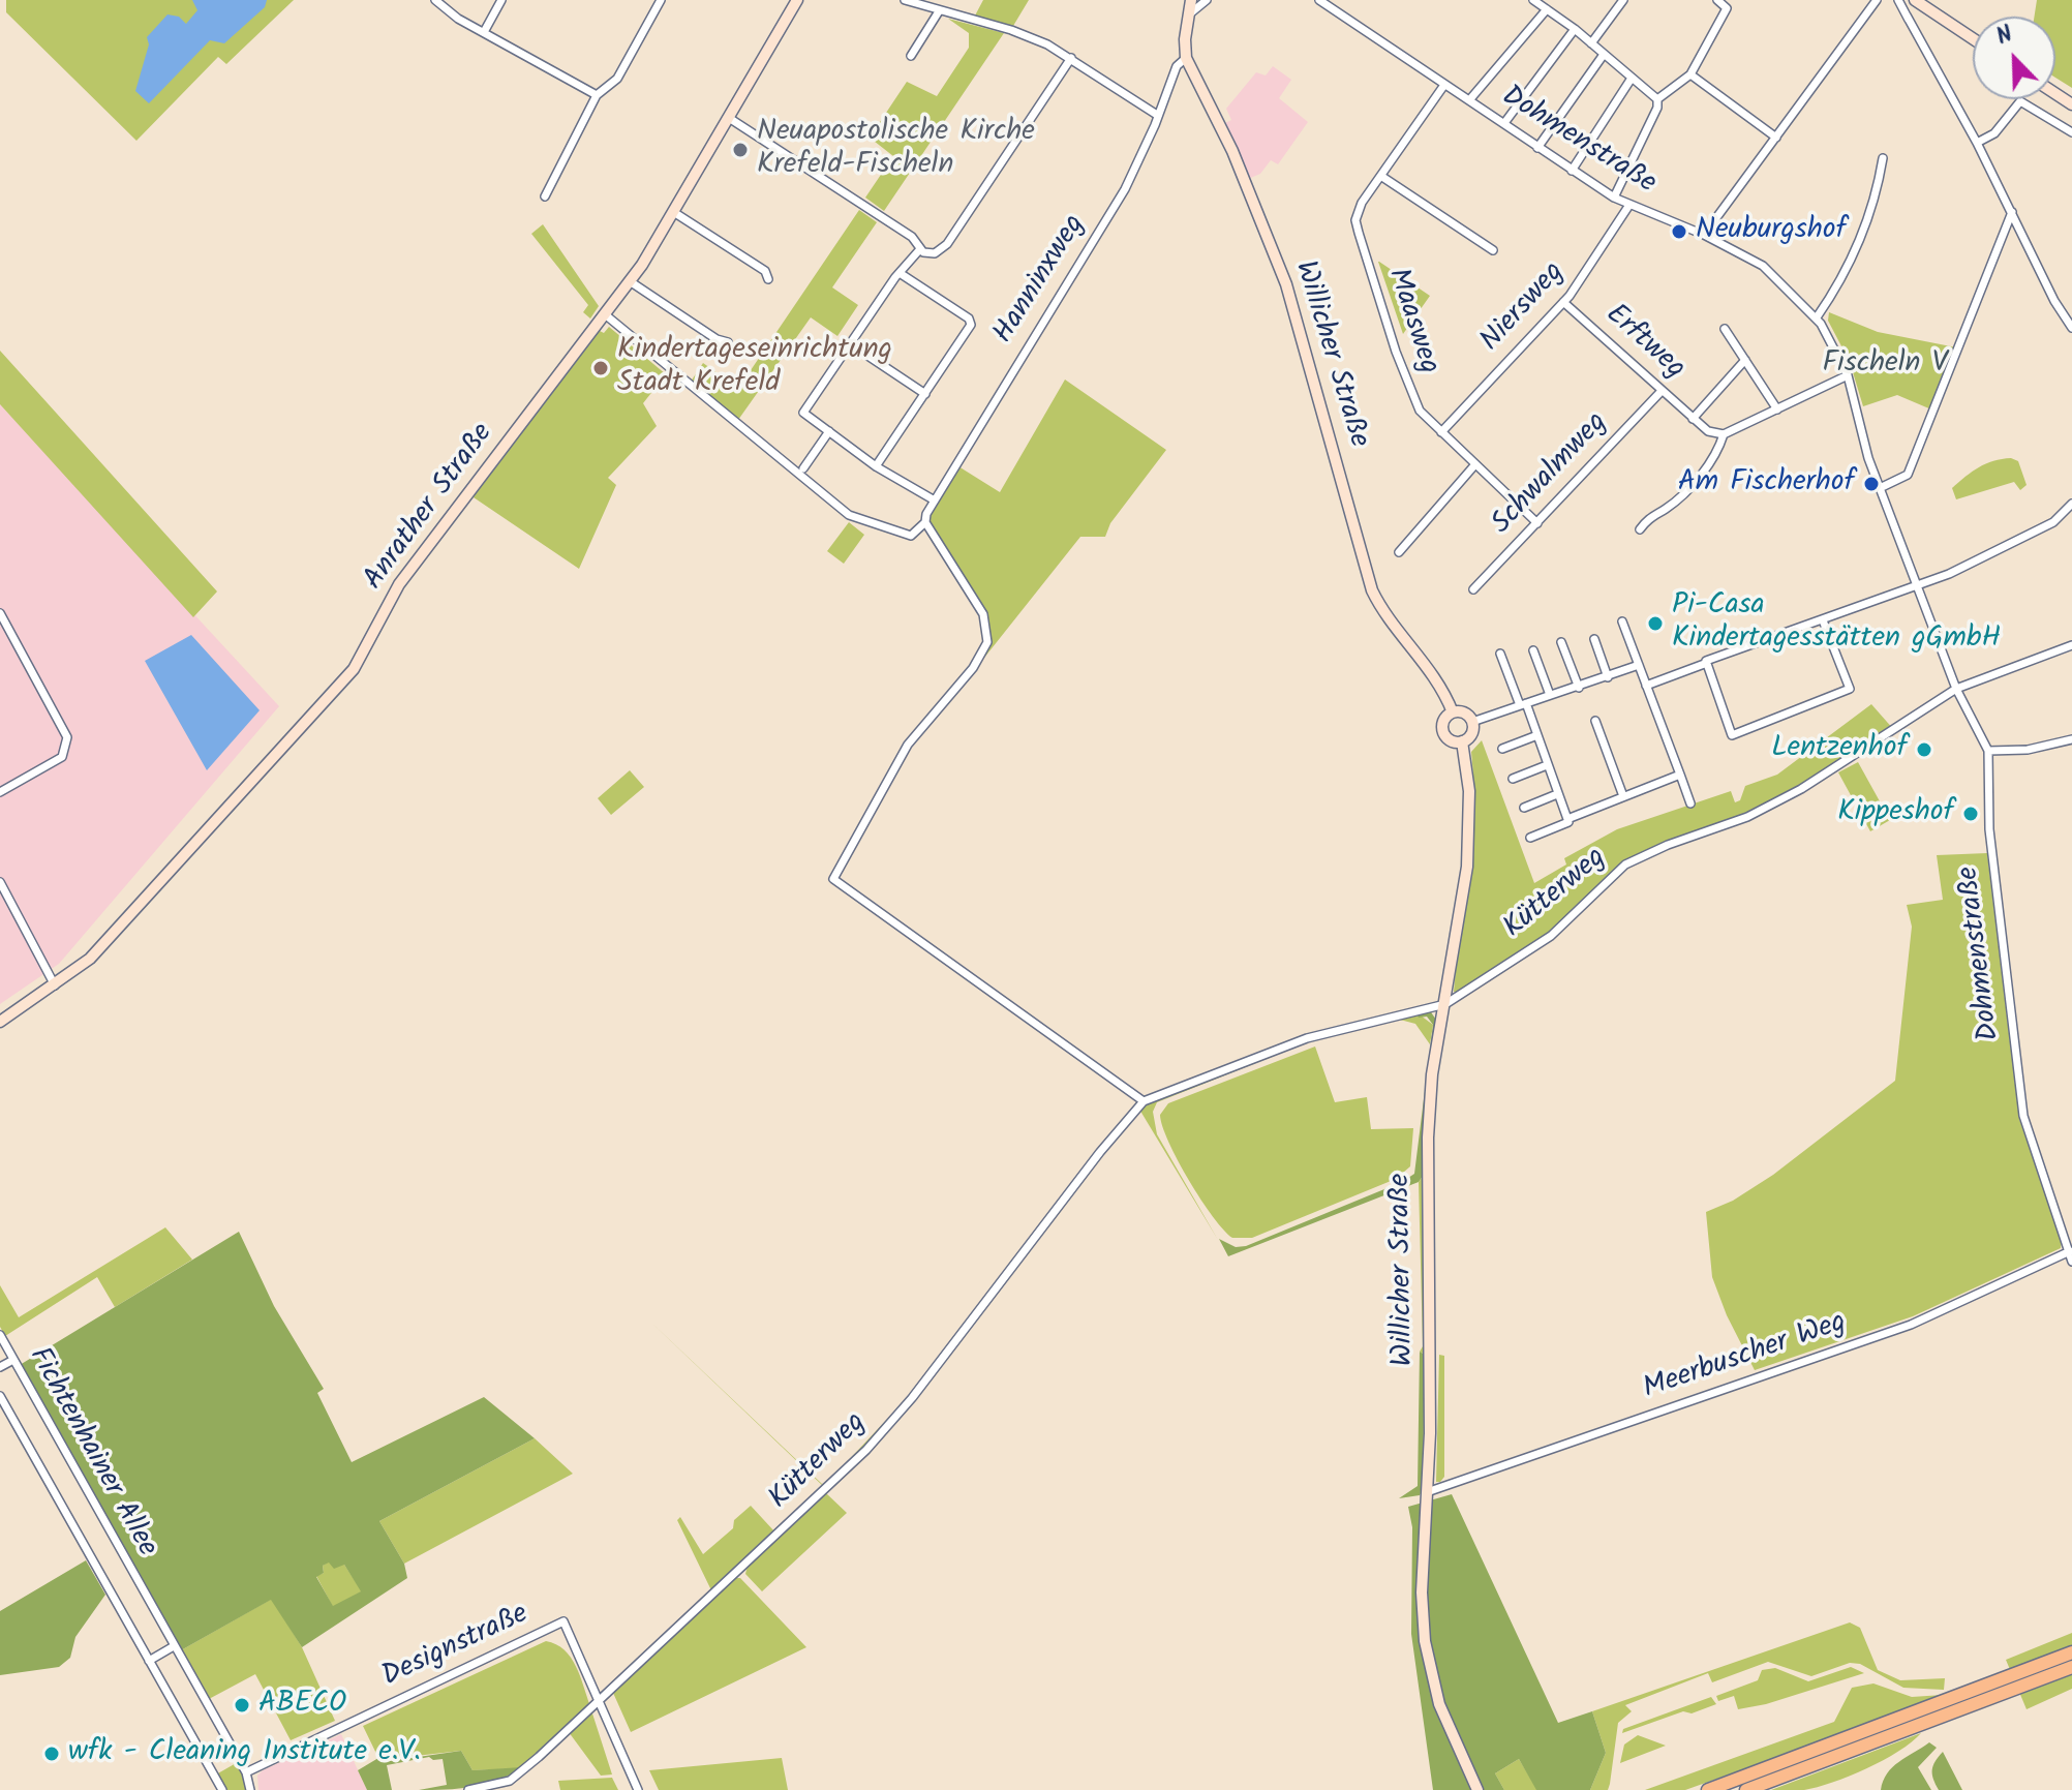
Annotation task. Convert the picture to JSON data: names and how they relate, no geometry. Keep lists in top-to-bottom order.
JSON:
{
  "streets": {
    "street": [
      "Dohmenstraße",
      "Hanninxweg",
      "Niersweg",
      "Maasweg",
      "Erftweg",
      "Willicher Straße",
      "Schwalmweg",
      "Anrather Straße",
      "Kütterweg",
      "Meerbuscher Weg",
      "Fichtenhainer Allee",
      "Designstraße"
    ]
  },
  "crossings": [
    ["Dohmenstraße", "Niersweg"],
    ["Dohmenstraße", "Maasweg"],
    ["Dohmenstraße", "Kütterweg"],
    ["Dohmenstraße", "Meerbuscher Weg"],
    ["Hanninxweg", "Willicher Straße"],
    ["Niersweg", "Maasweg"],
    ["Niersweg", "Erftweg"],
    ["Maasweg", "Schwalmweg"],
    ["Erftweg", "Schwalmweg"],
    ["Willicher Straße", "Kütterweg"],
    ["Willicher Straße", "Meerbuscher Weg"],
    ["Kütterweg", "Designstraße"],
    ["Fichtenhainer Allee", "Designstraße"]
  ],
  "parks": ["Fischeln V"],
  "places": [
    "Neuapostolische Kirche Krefeld-Fischeln",
    "Neuburgshof",
    "Kindertageseinrichtung Stadt Krefeld",
    "Am Fischerhof",
    "Pi-Casa Kindertagesstätten gGmbH",
    "Lentzenhof",
    "Kippeshof",
    "ABECO",
    "wfk - Cleaning Institute e.V."
  ],
  "north": "top left"
}
